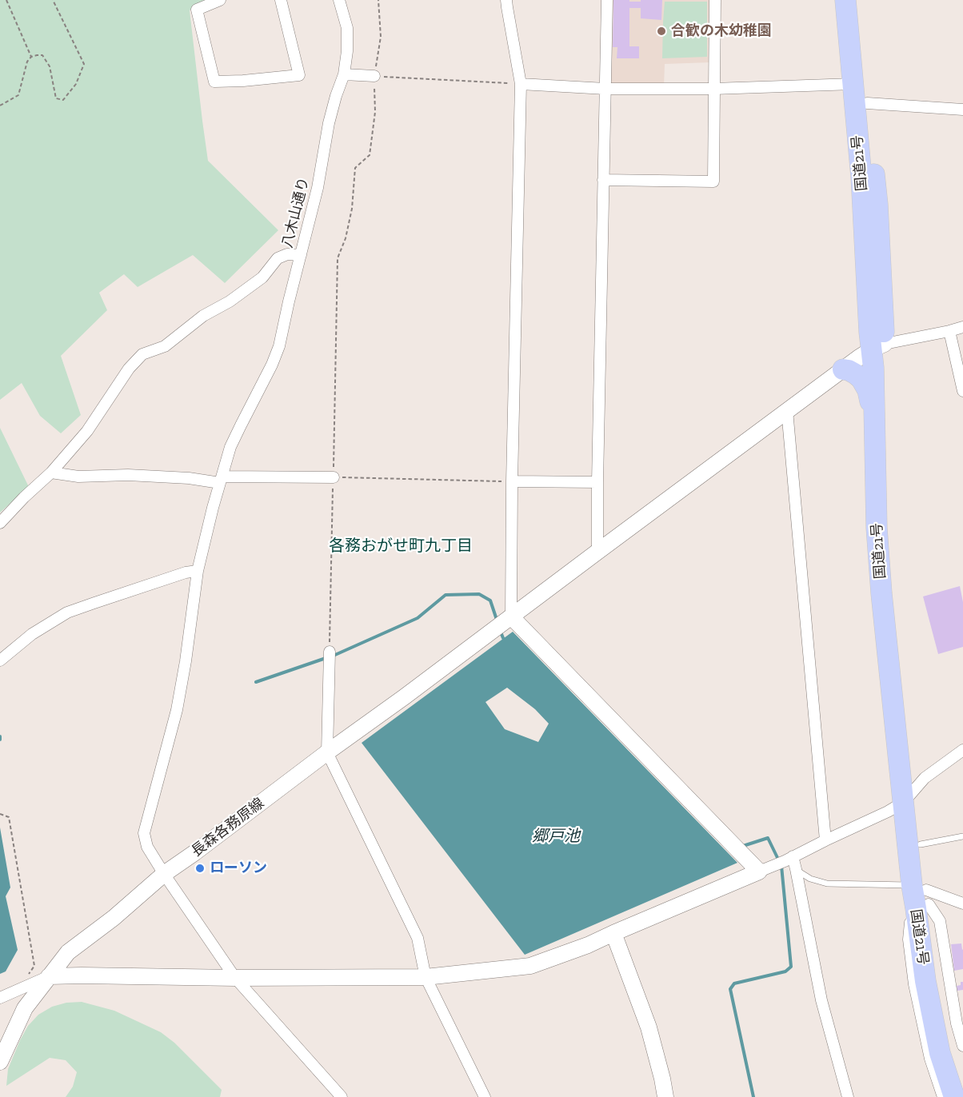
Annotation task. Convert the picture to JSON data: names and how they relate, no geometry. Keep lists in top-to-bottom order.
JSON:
{
  "streets": {
    "highway": ["国道21号"],
    "street": ["八木山通り", "長森各務原線"]
  },
  "crossings": [
    ["国道21号", "長森各務原線"]
  ],
  "districts": ["各務おがせ町九丁目"],
  "water": ["郷戸池"],
  "places": ["合歓の木幼稚園", "ローソン"]
}
